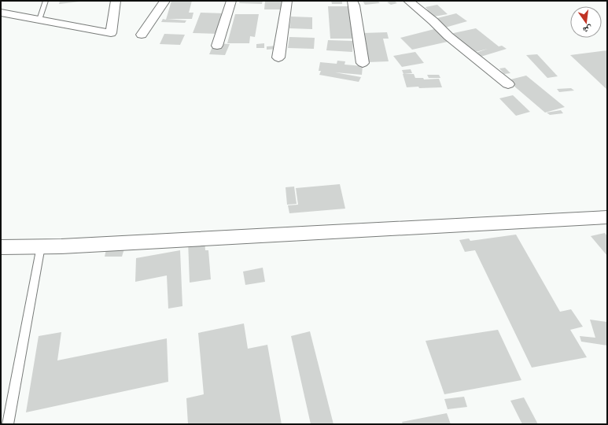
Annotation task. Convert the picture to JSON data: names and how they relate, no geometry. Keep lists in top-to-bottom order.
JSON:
{
  "north": "bottom"
}
